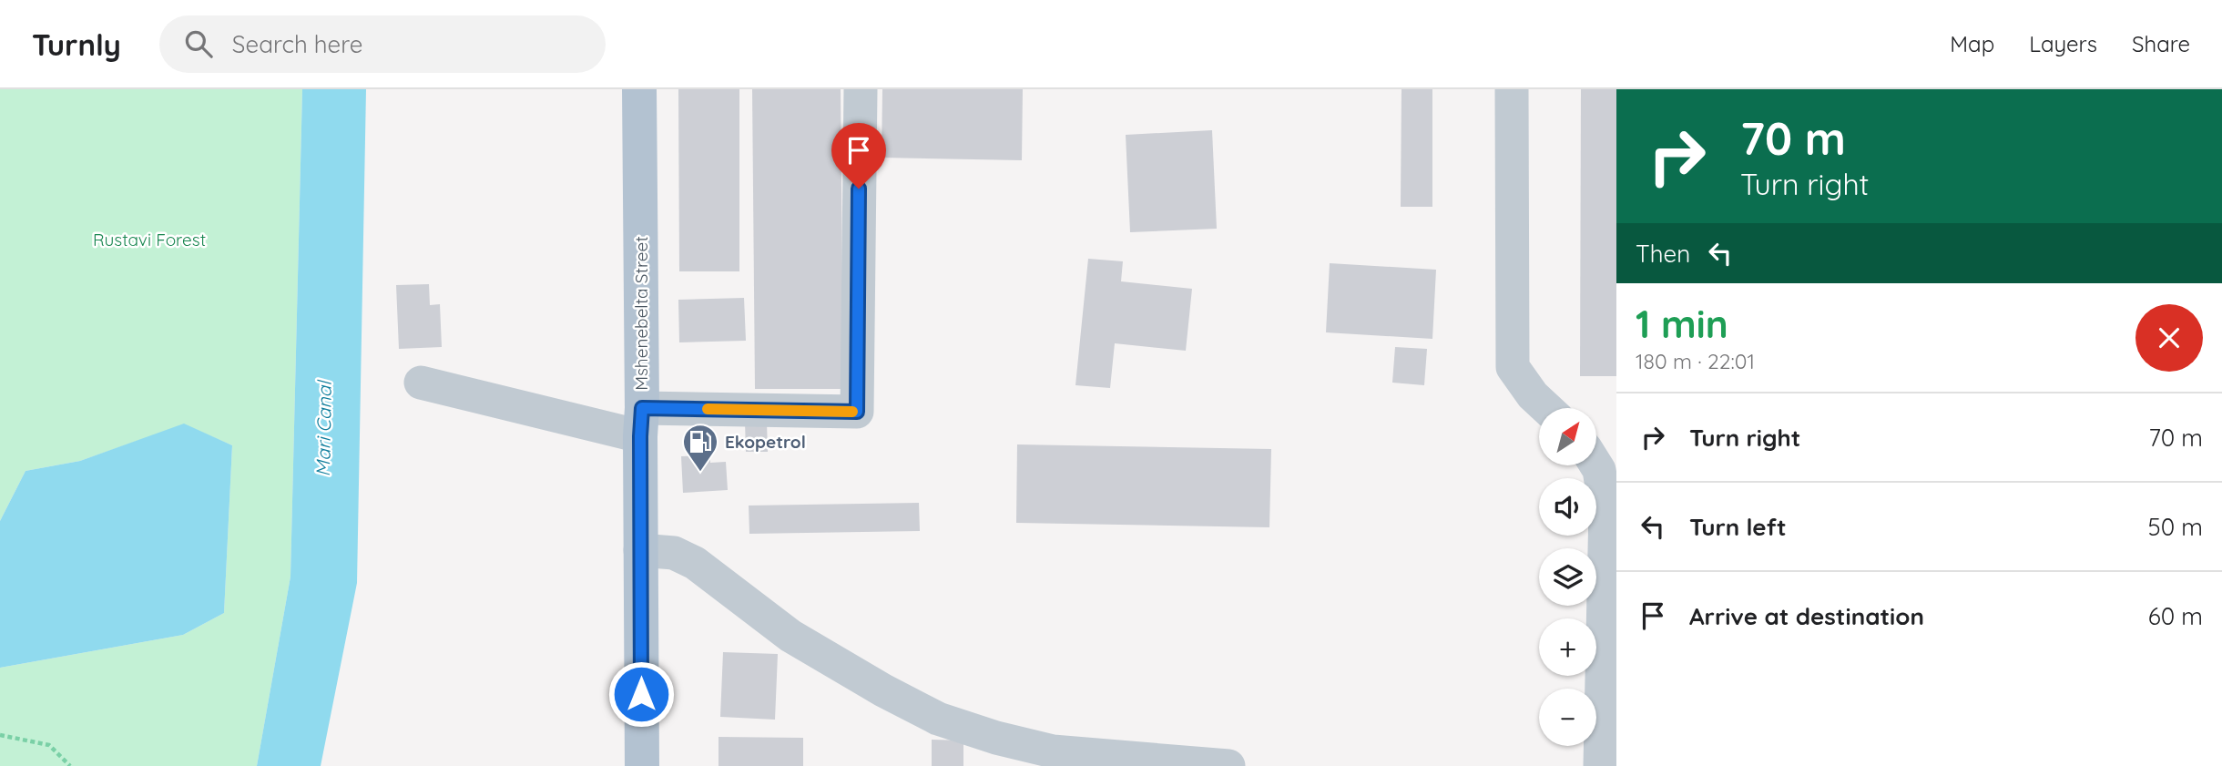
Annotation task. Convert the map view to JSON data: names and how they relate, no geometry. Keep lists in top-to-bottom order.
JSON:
{
  "streets": {
    "main road": ["Mshenebelta Street"]
  },
  "water": ["Mari Canal"],
  "parks": ["Rustavi Forest"],
  "places": {
    "fuel station": ["Ekopetrol"]
  },
  "north": "top right",
  "page": {
    "header": "Turnly",
    "search": "Search here",
    "nav": ["Map", "Layers", "Share"],
    "turn": ["70 m", "Turn right"],
    "then": "Then",
    "heading": ["1 min", "180 m · 22:01"],
    "list": [
      {
        "name": "Turn right",
        "value": "70 m"
      },
      {
        "name": "Turn left",
        "value": "50 m"
      },
      {
        "name": "Arrive at destination",
        "value": "60 m"
      }
    ],
    "map_buttons": ["+", "−"]
  }
}
